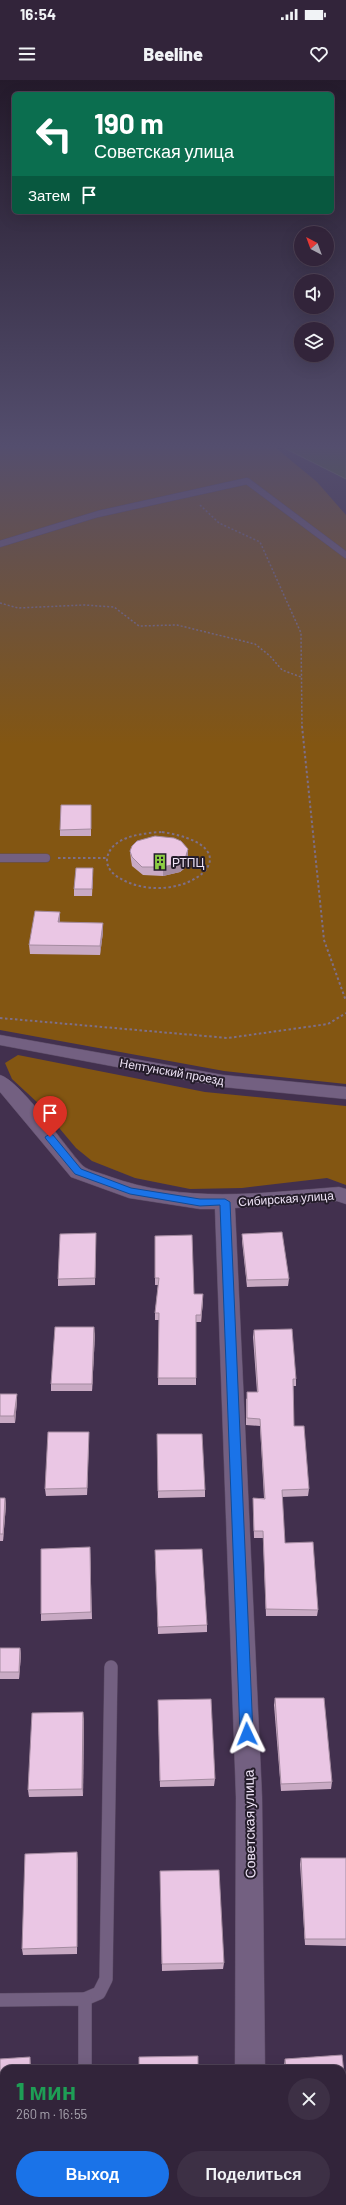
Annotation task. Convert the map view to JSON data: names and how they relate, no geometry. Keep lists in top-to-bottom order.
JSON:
{
  "streets": {
    "street": ["Нептунский проезд", "Сибирская улица", "Советская улица"]
  },
  "crossings": [
    ["Сибирская улица", "Советская улица"]
  ],
  "places": {
    "building": ["РТПЦ"]
  },
  "north": "top left",
  "page": {
    "status": "16:54",
    "header": "Beeline",
    "turn": ["190 m", "Советская улица"],
    "then": "Затем",
    "heading": ["1 мин", "260 m · 16:55"],
    "buttons": ["Выход", "Поделиться"]
  }
}
